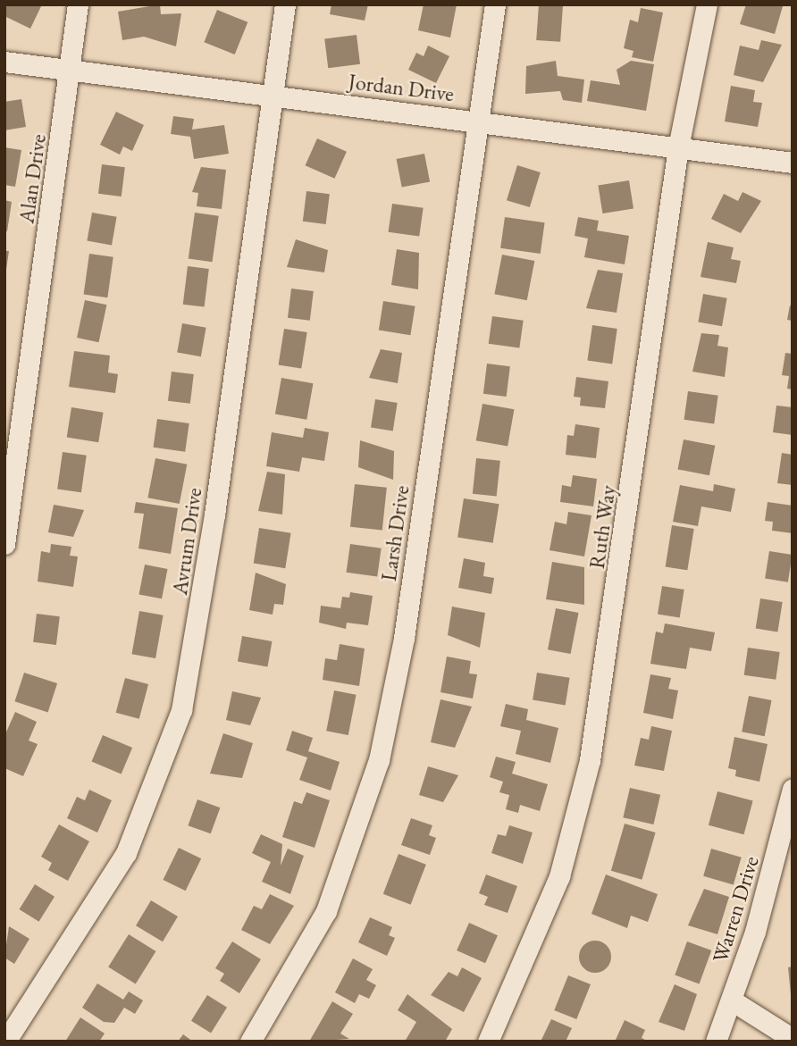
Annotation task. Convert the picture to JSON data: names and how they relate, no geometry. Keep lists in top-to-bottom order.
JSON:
{
  "streets": {
    "street": [
      "Jordan Drive",
      "Alan Drive",
      "Ruth Way",
      "Larsh Drive",
      "Avrum Drive",
      "Warren Drive"
    ]
  },
  "crossings": [
    ["Jordan Drive", "Alan Drive"],
    ["Jordan Drive", "Ruth Way"],
    ["Jordan Drive", "Larsh Drive"],
    ["Jordan Drive", "Avrum Drive"]
  ]
}
